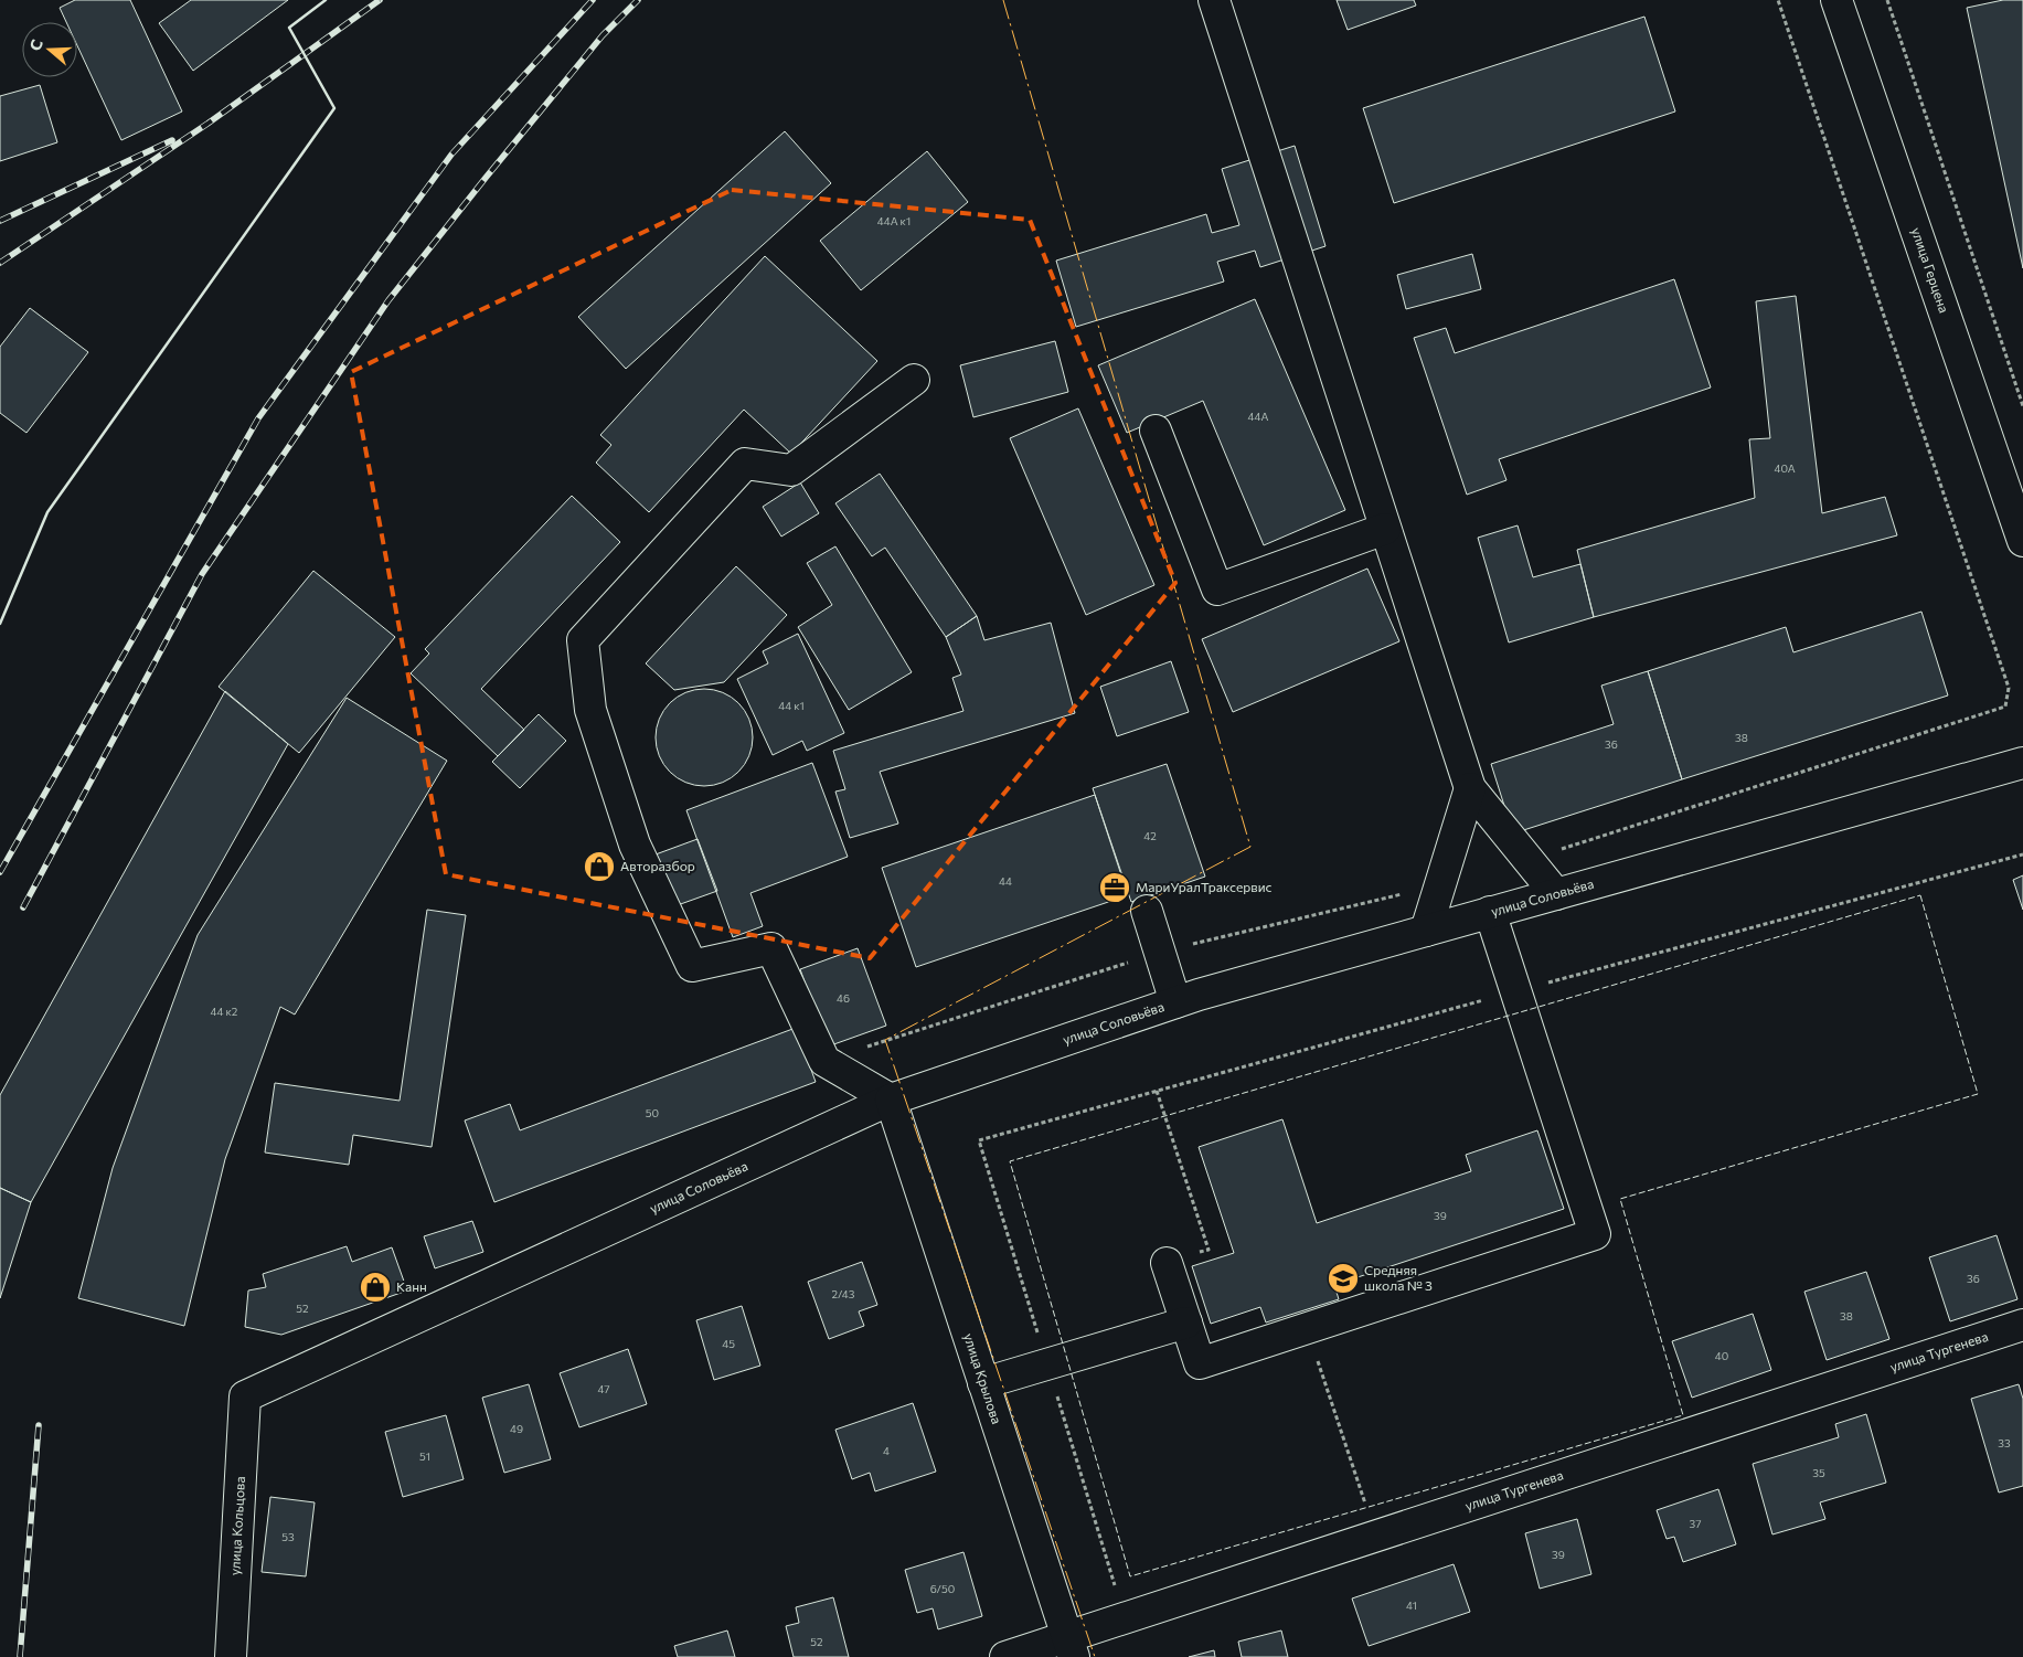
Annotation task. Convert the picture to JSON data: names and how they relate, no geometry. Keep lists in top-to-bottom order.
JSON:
{
  "streets": {
    "main road": [
      "улица Герцена",
      "улица Соловьёва",
      "улица Тургенева",
      "улица Крылова",
      "улица Кольцова"
    ]
  },
  "crossings": [
    ["улица Соловьёва", "улица Крылова"],
    ["улица Соловьёва", "улица Кольцова"],
    ["улица Тургенева", "улица Крылова"]
  ],
  "places": {
    "shop": ["Авторазбор", "Канн"],
    "office": ["МариУралТраксервис"],
    "school or university": ["Средняя школа № 3"]
  },
  "house_numbers": [
    "44А к1",
    "44А",
    "40А",
    "44 к1",
    "38",
    "36",
    "42",
    "44",
    "46",
    "44 к2",
    "50",
    "39",
    "36",
    "2/43",
    "52",
    "38",
    "45",
    "40",
    "47",
    "49",
    "33",
    "4",
    "51",
    "35",
    "37",
    "53",
    "39",
    "6/50",
    "41",
    "52"
  ],
  "north": "left"
}
